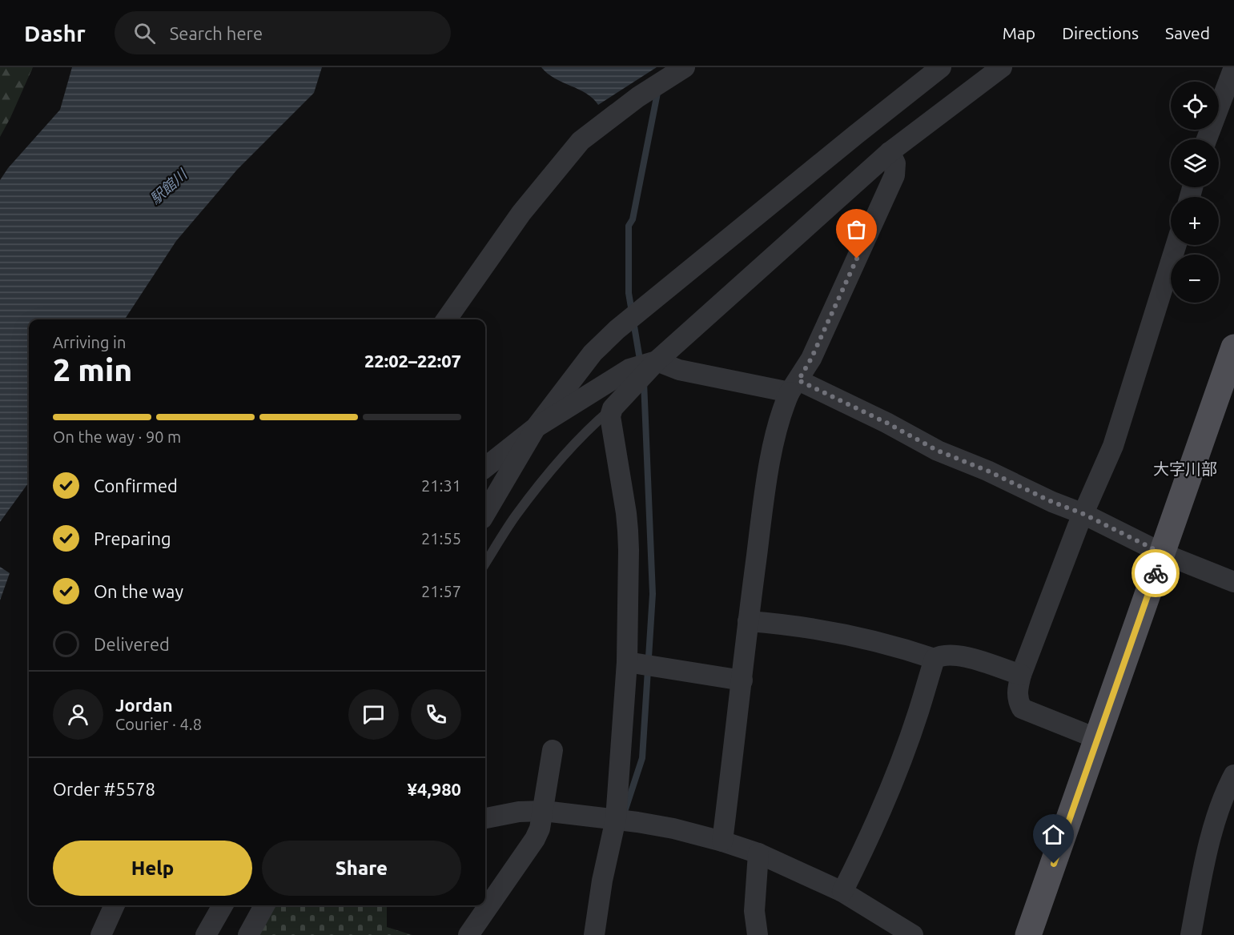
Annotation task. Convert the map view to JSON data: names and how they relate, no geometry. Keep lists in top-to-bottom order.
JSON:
{
  "districts": ["大字川部"],
  "water": ["駅館川"],
  "page": {
    "header": "Dashr",
    "search": "Search here",
    "nav": ["Map", "Directions", "Saved"],
    "map_buttons": ["+", "−"],
    "heading": ["2 min", "Arriving in", "22:02–22:07"],
    "panel": [
      "Jordan",
      "Courier · 4.8",
      "Order #5578",
      "¥4,980"
    ],
    "bar": "On the way · 90 m",
    "list": [
      ["Confirmed", "21:31"],
      ["Preparing", "21:55"],
      ["On the way", "21:57"],
      "Delivered"
    ],
    "buttons": ["Help", "Share"]
  }
}
